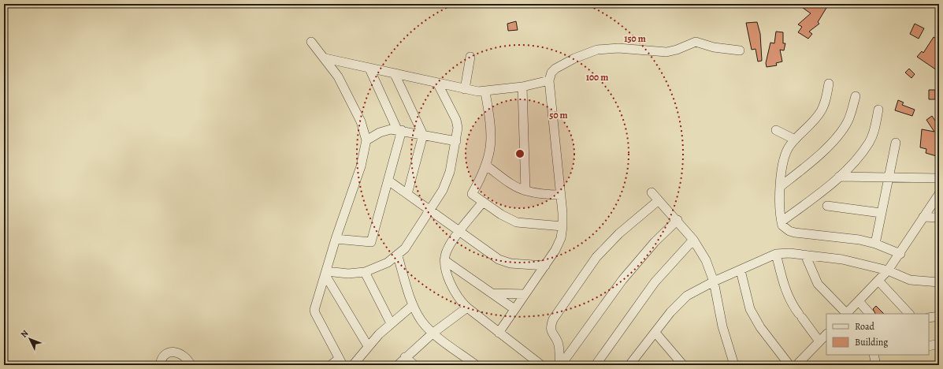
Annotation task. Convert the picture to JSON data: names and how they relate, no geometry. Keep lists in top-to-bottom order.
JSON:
{
  "legend": ["Road", "Building"],
  "north": "top left",
  "rings": ["150 m", "100 m", "50 m"]
}
